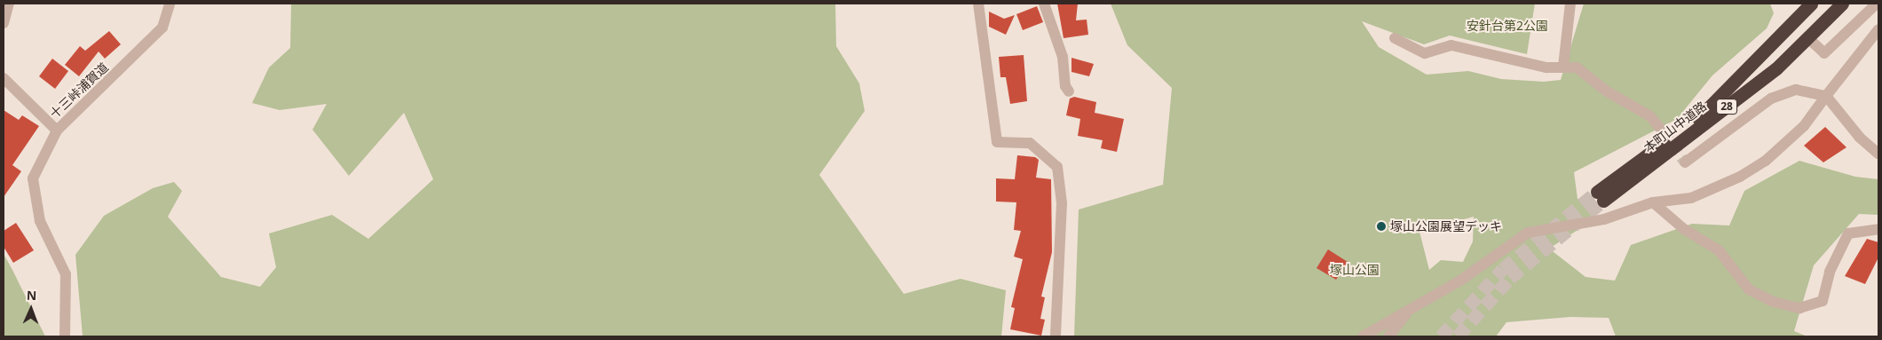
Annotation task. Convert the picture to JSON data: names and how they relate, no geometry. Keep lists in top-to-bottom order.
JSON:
{
  "streets": {
    "highway": ["28", "本町山中道路"],
    "street": ["十三峠浦賀道"]
  },
  "parks": ["安針台第2公園", "塚山公園"],
  "places": ["塚山公園展望デッキ"],
  "north": "top"
}
